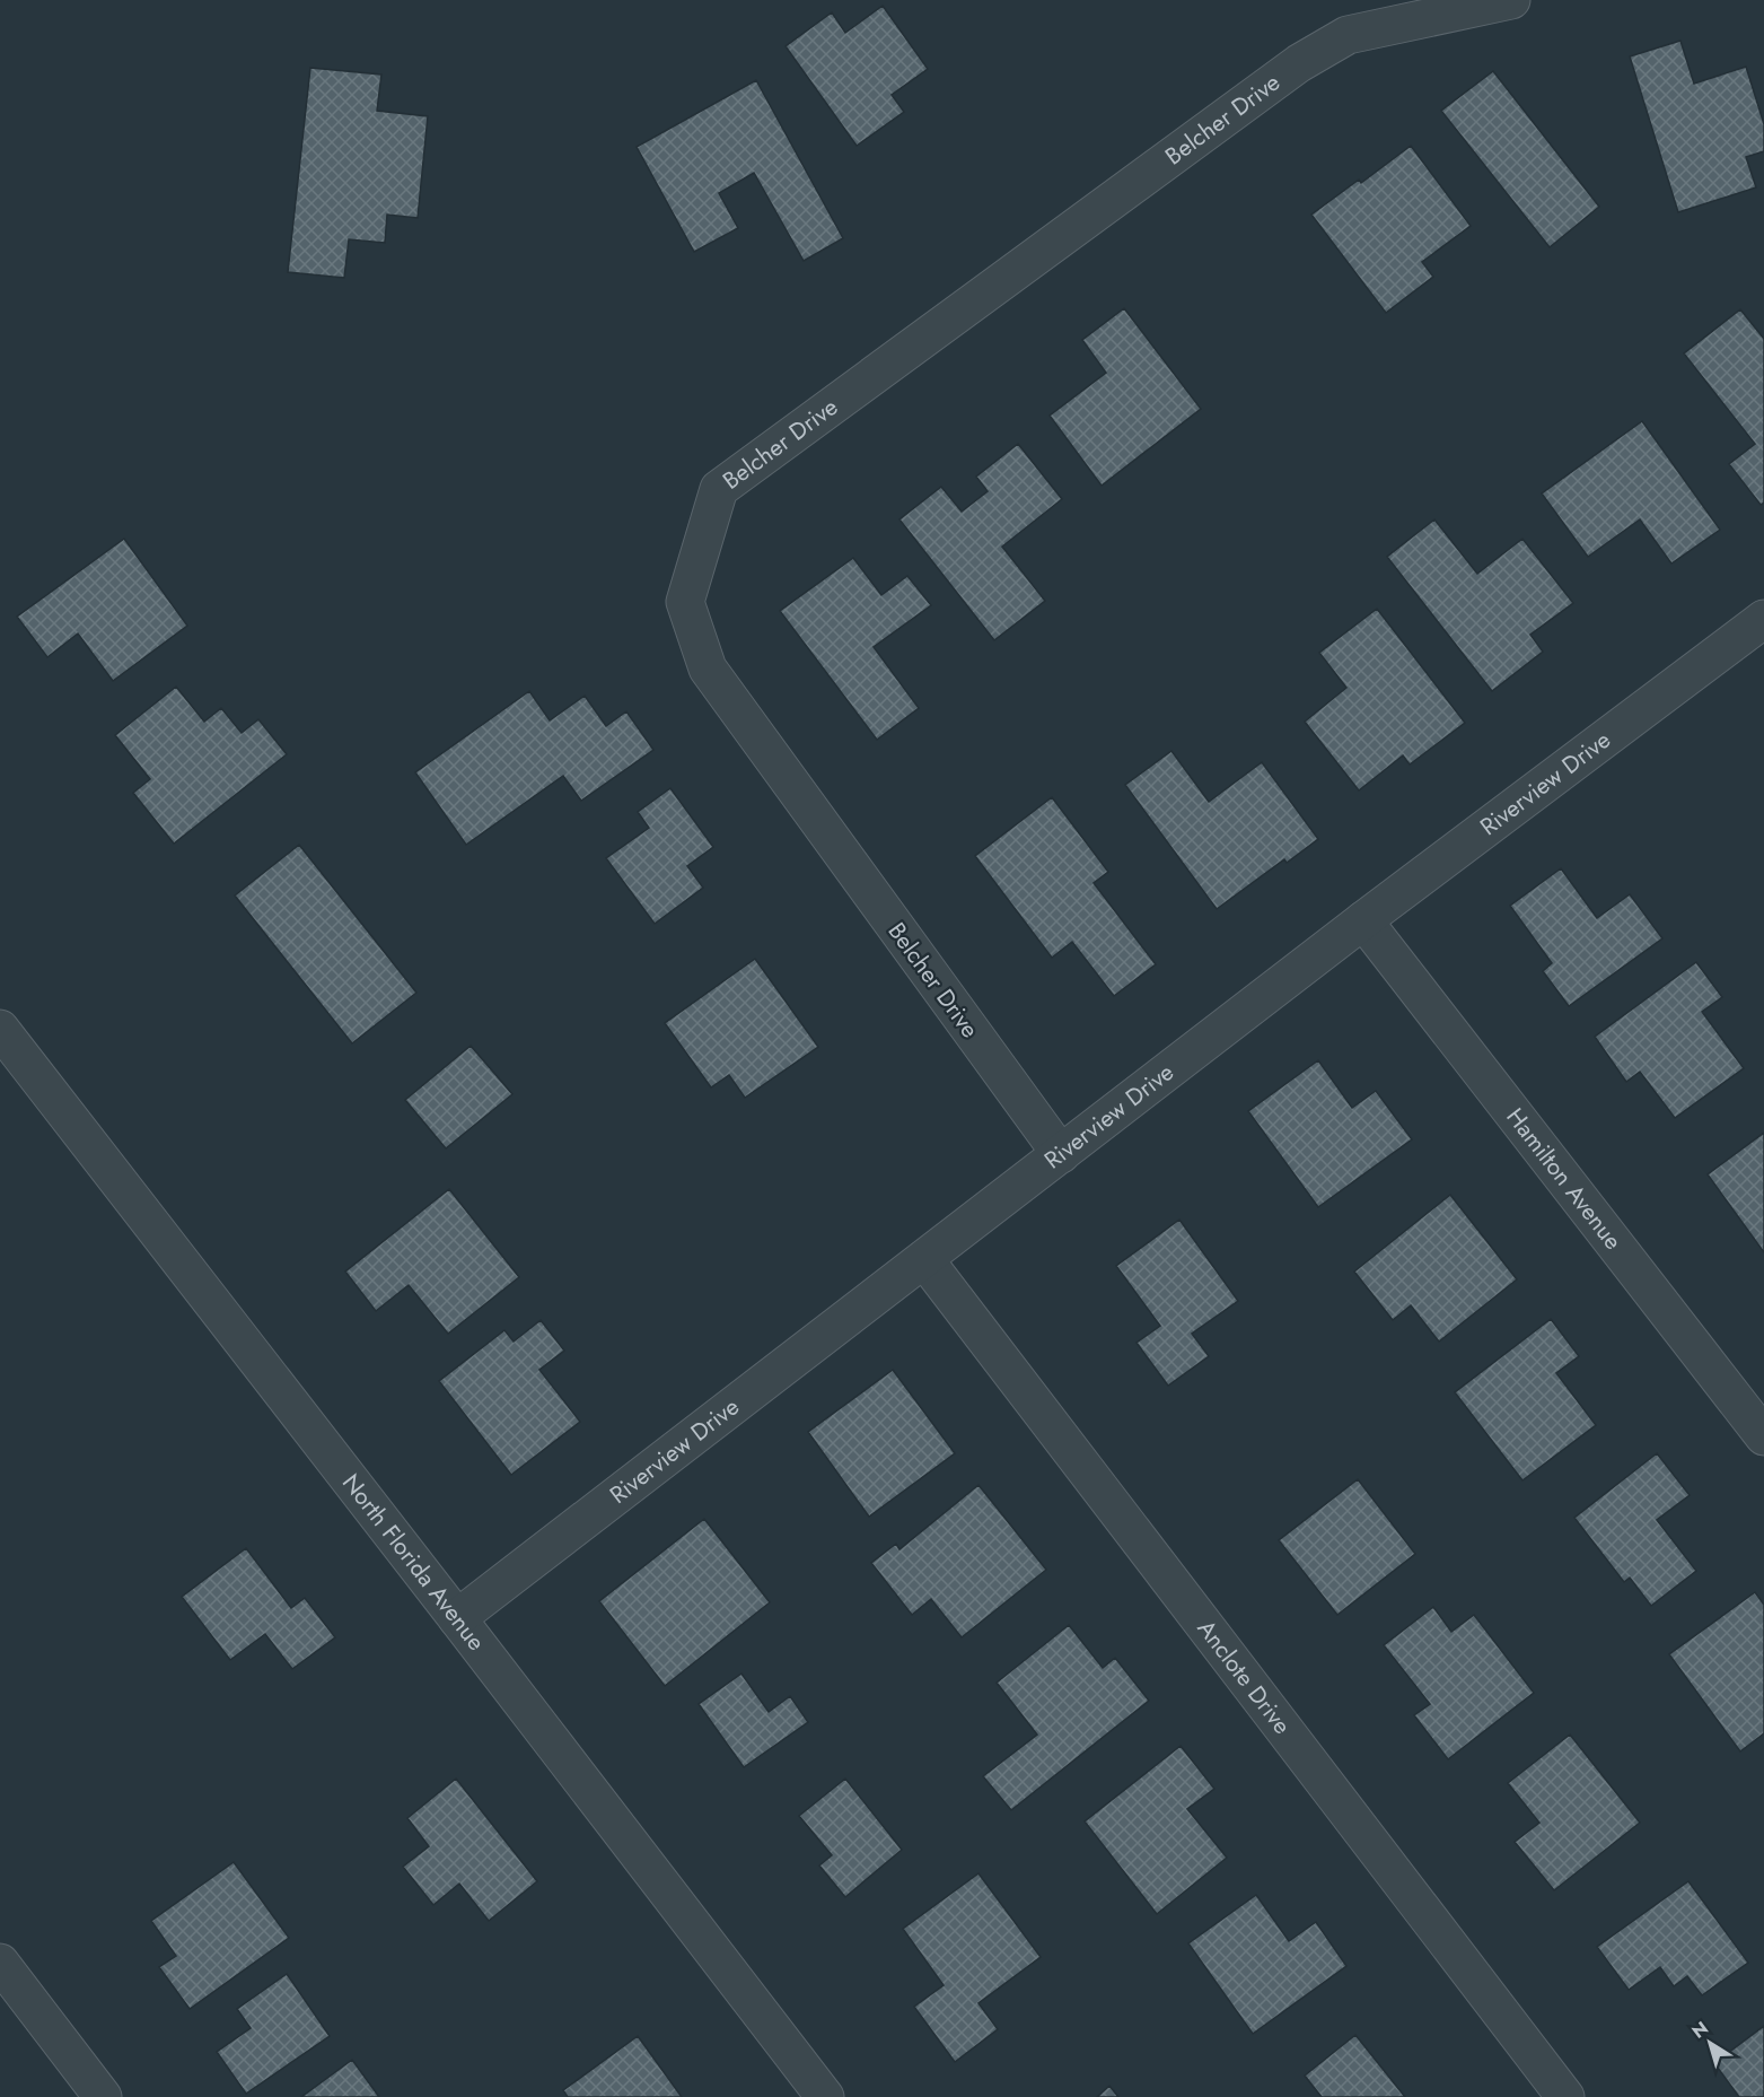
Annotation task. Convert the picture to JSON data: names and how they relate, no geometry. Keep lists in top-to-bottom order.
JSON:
{
  "streets": {
    "street": [
      "Belcher Drive",
      "Riverview Drive",
      "Hamilton Avenue",
      "North Florida Avenue",
      "Anclote Drive"
    ]
  },
  "crossings": [
    ["Belcher Drive", "Riverview Drive"],
    ["Riverview Drive", "Hamilton Avenue"],
    ["Riverview Drive", "North Florida Avenue"],
    ["Riverview Drive", "Anclote Drive"]
  ],
  "north": "top left"
}
